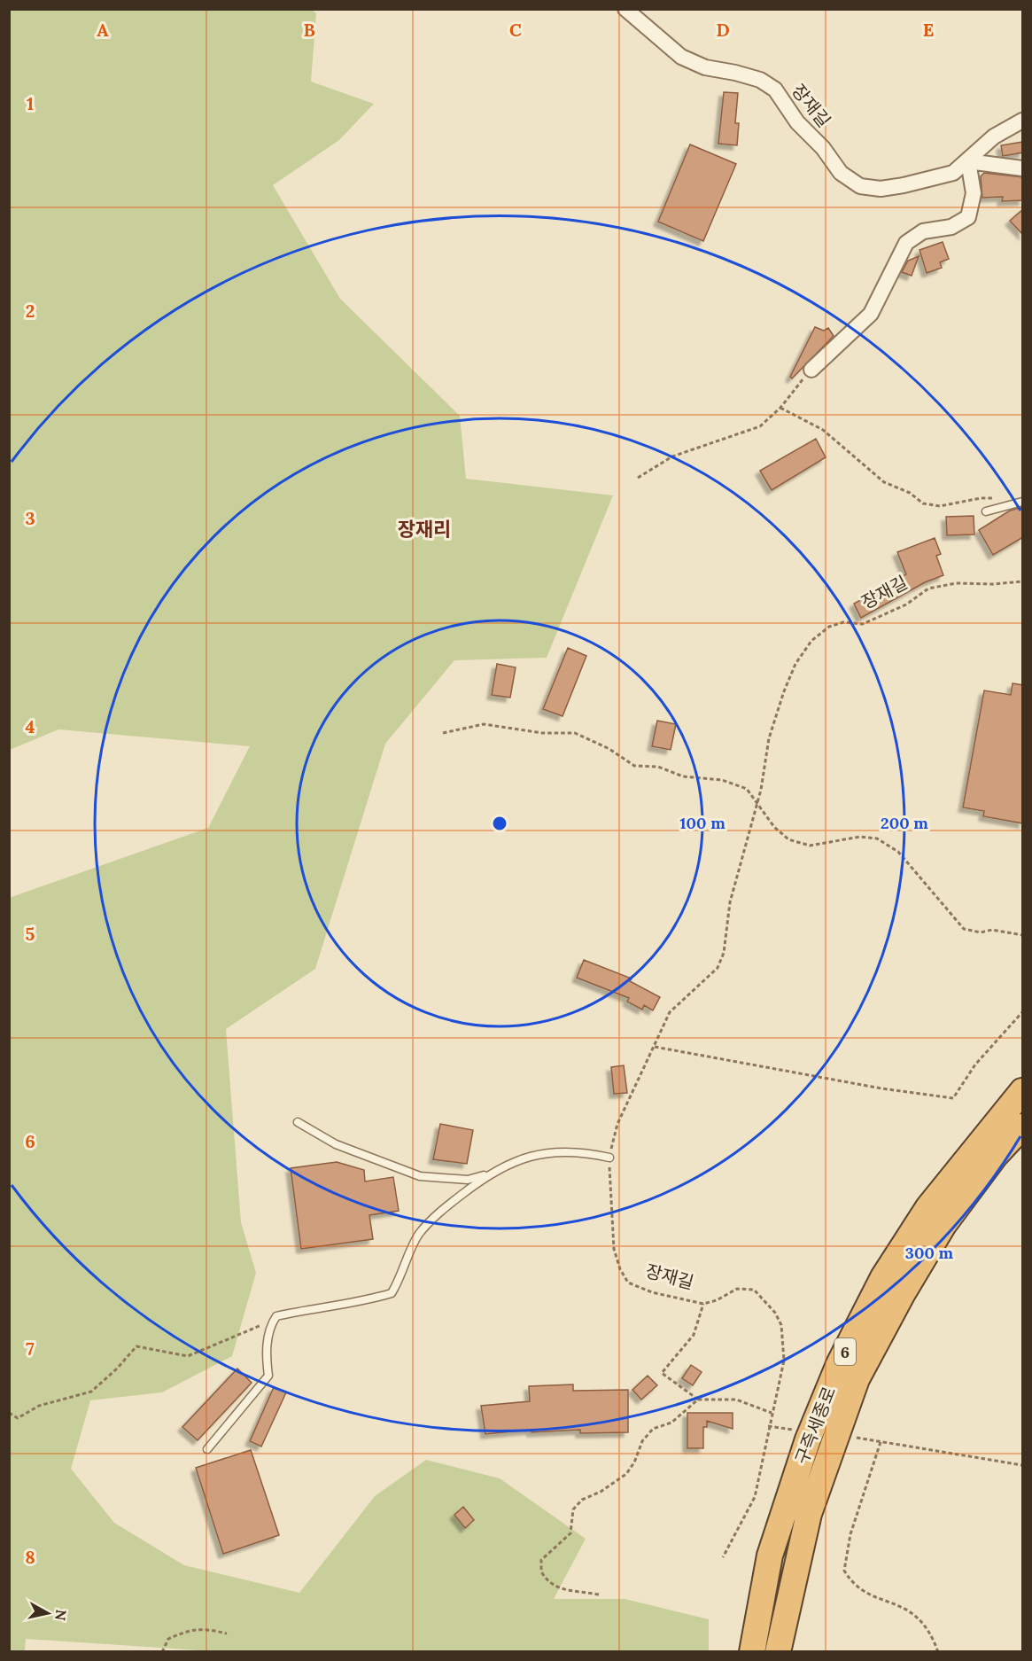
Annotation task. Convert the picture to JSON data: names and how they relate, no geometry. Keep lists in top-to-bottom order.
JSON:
{
  "streets": {
    "highway": ["6", "구즉세종로"],
    "street": ["장재길"]
  },
  "districts": ["장재리"],
  "north": "right",
  "grid": {
    "columns": [
      "A",
      "B",
      "C",
      "D",
      "E"
    ],
    "rows": [
      "1",
      "2",
      "3",
      "4",
      "5",
      "6",
      "7",
      "8"
    ]
  },
  "rings": ["100 m", "200 m", "300 m"]
}
